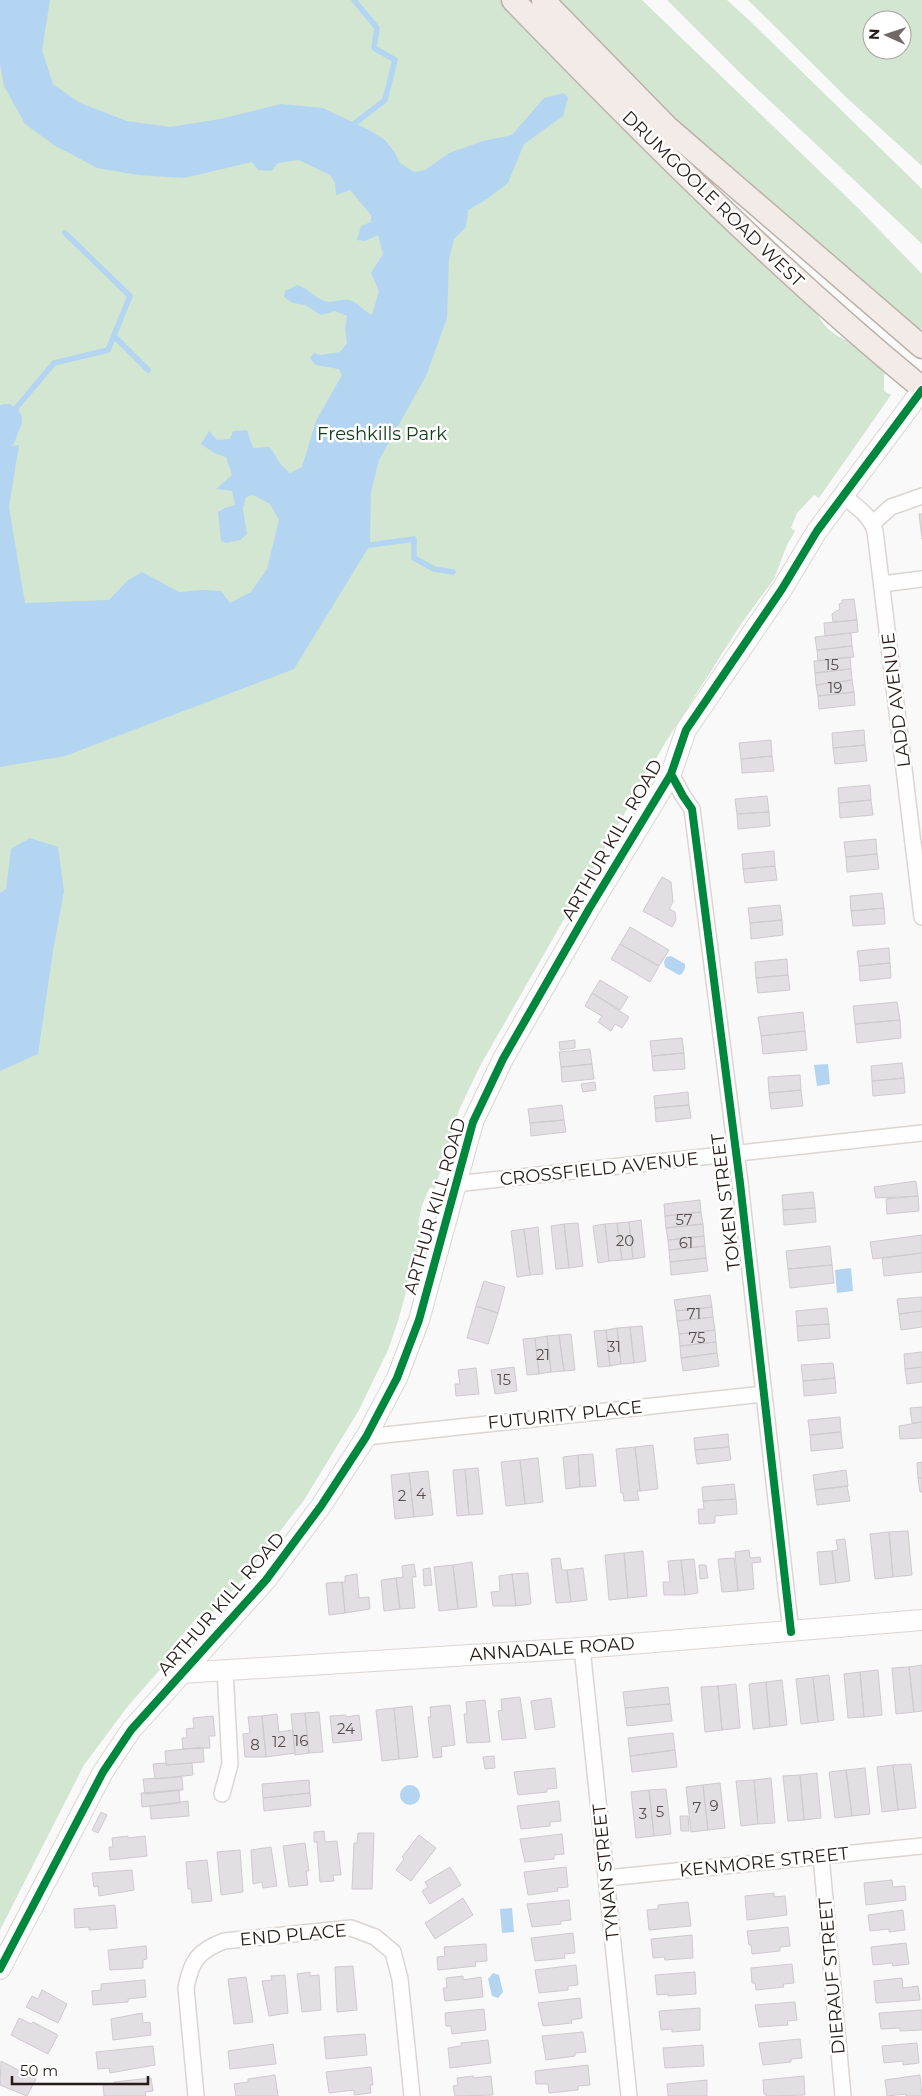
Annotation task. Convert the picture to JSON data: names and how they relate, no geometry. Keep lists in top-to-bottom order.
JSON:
{
  "streets": {
    "main road": ["DRUMGOOLE ROAD WEST"],
    "street": [
      "LADD AVENUE",
      "ARTHUR KILL ROAD",
      "CROSSFIELD AVENUE",
      "TOKEN STREET",
      "FUTURITY PLACE",
      "ANNADALE ROAD",
      "KENMORE STREET",
      "TYNAN STREET",
      "END PLACE",
      "DIERAUF STREET"
    ]
  },
  "crossings": [
    ["DRUMGOOLE ROAD WEST", "ARTHUR KILL ROAD"],
    ["ARTHUR KILL ROAD", "CROSSFIELD AVENUE"],
    ["ARTHUR KILL ROAD", "TOKEN STREET"],
    ["ARTHUR KILL ROAD", "FUTURITY PLACE"],
    ["ARTHUR KILL ROAD", "ANNADALE ROAD"],
    ["CROSSFIELD AVENUE", "TOKEN STREET"],
    ["TOKEN STREET", "FUTURITY PLACE"],
    ["TOKEN STREET", "ANNADALE ROAD"],
    ["ANNADALE ROAD", "TYNAN STREET"],
    ["KENMORE STREET", "TYNAN STREET"],
    ["KENMORE STREET", "DIERAUF STREET"]
  ],
  "parks": ["Freshkills Park"],
  "house_numbers": [
    "15",
    "19",
    "57",
    "20",
    "61",
    "71",
    "75",
    "31",
    "21",
    "15",
    "4",
    "2",
    "24",
    "16",
    "12",
    "8",
    "9",
    "7",
    "5",
    "3"
  ],
  "scale_bar": "50 m",
  "north": "left"
}
